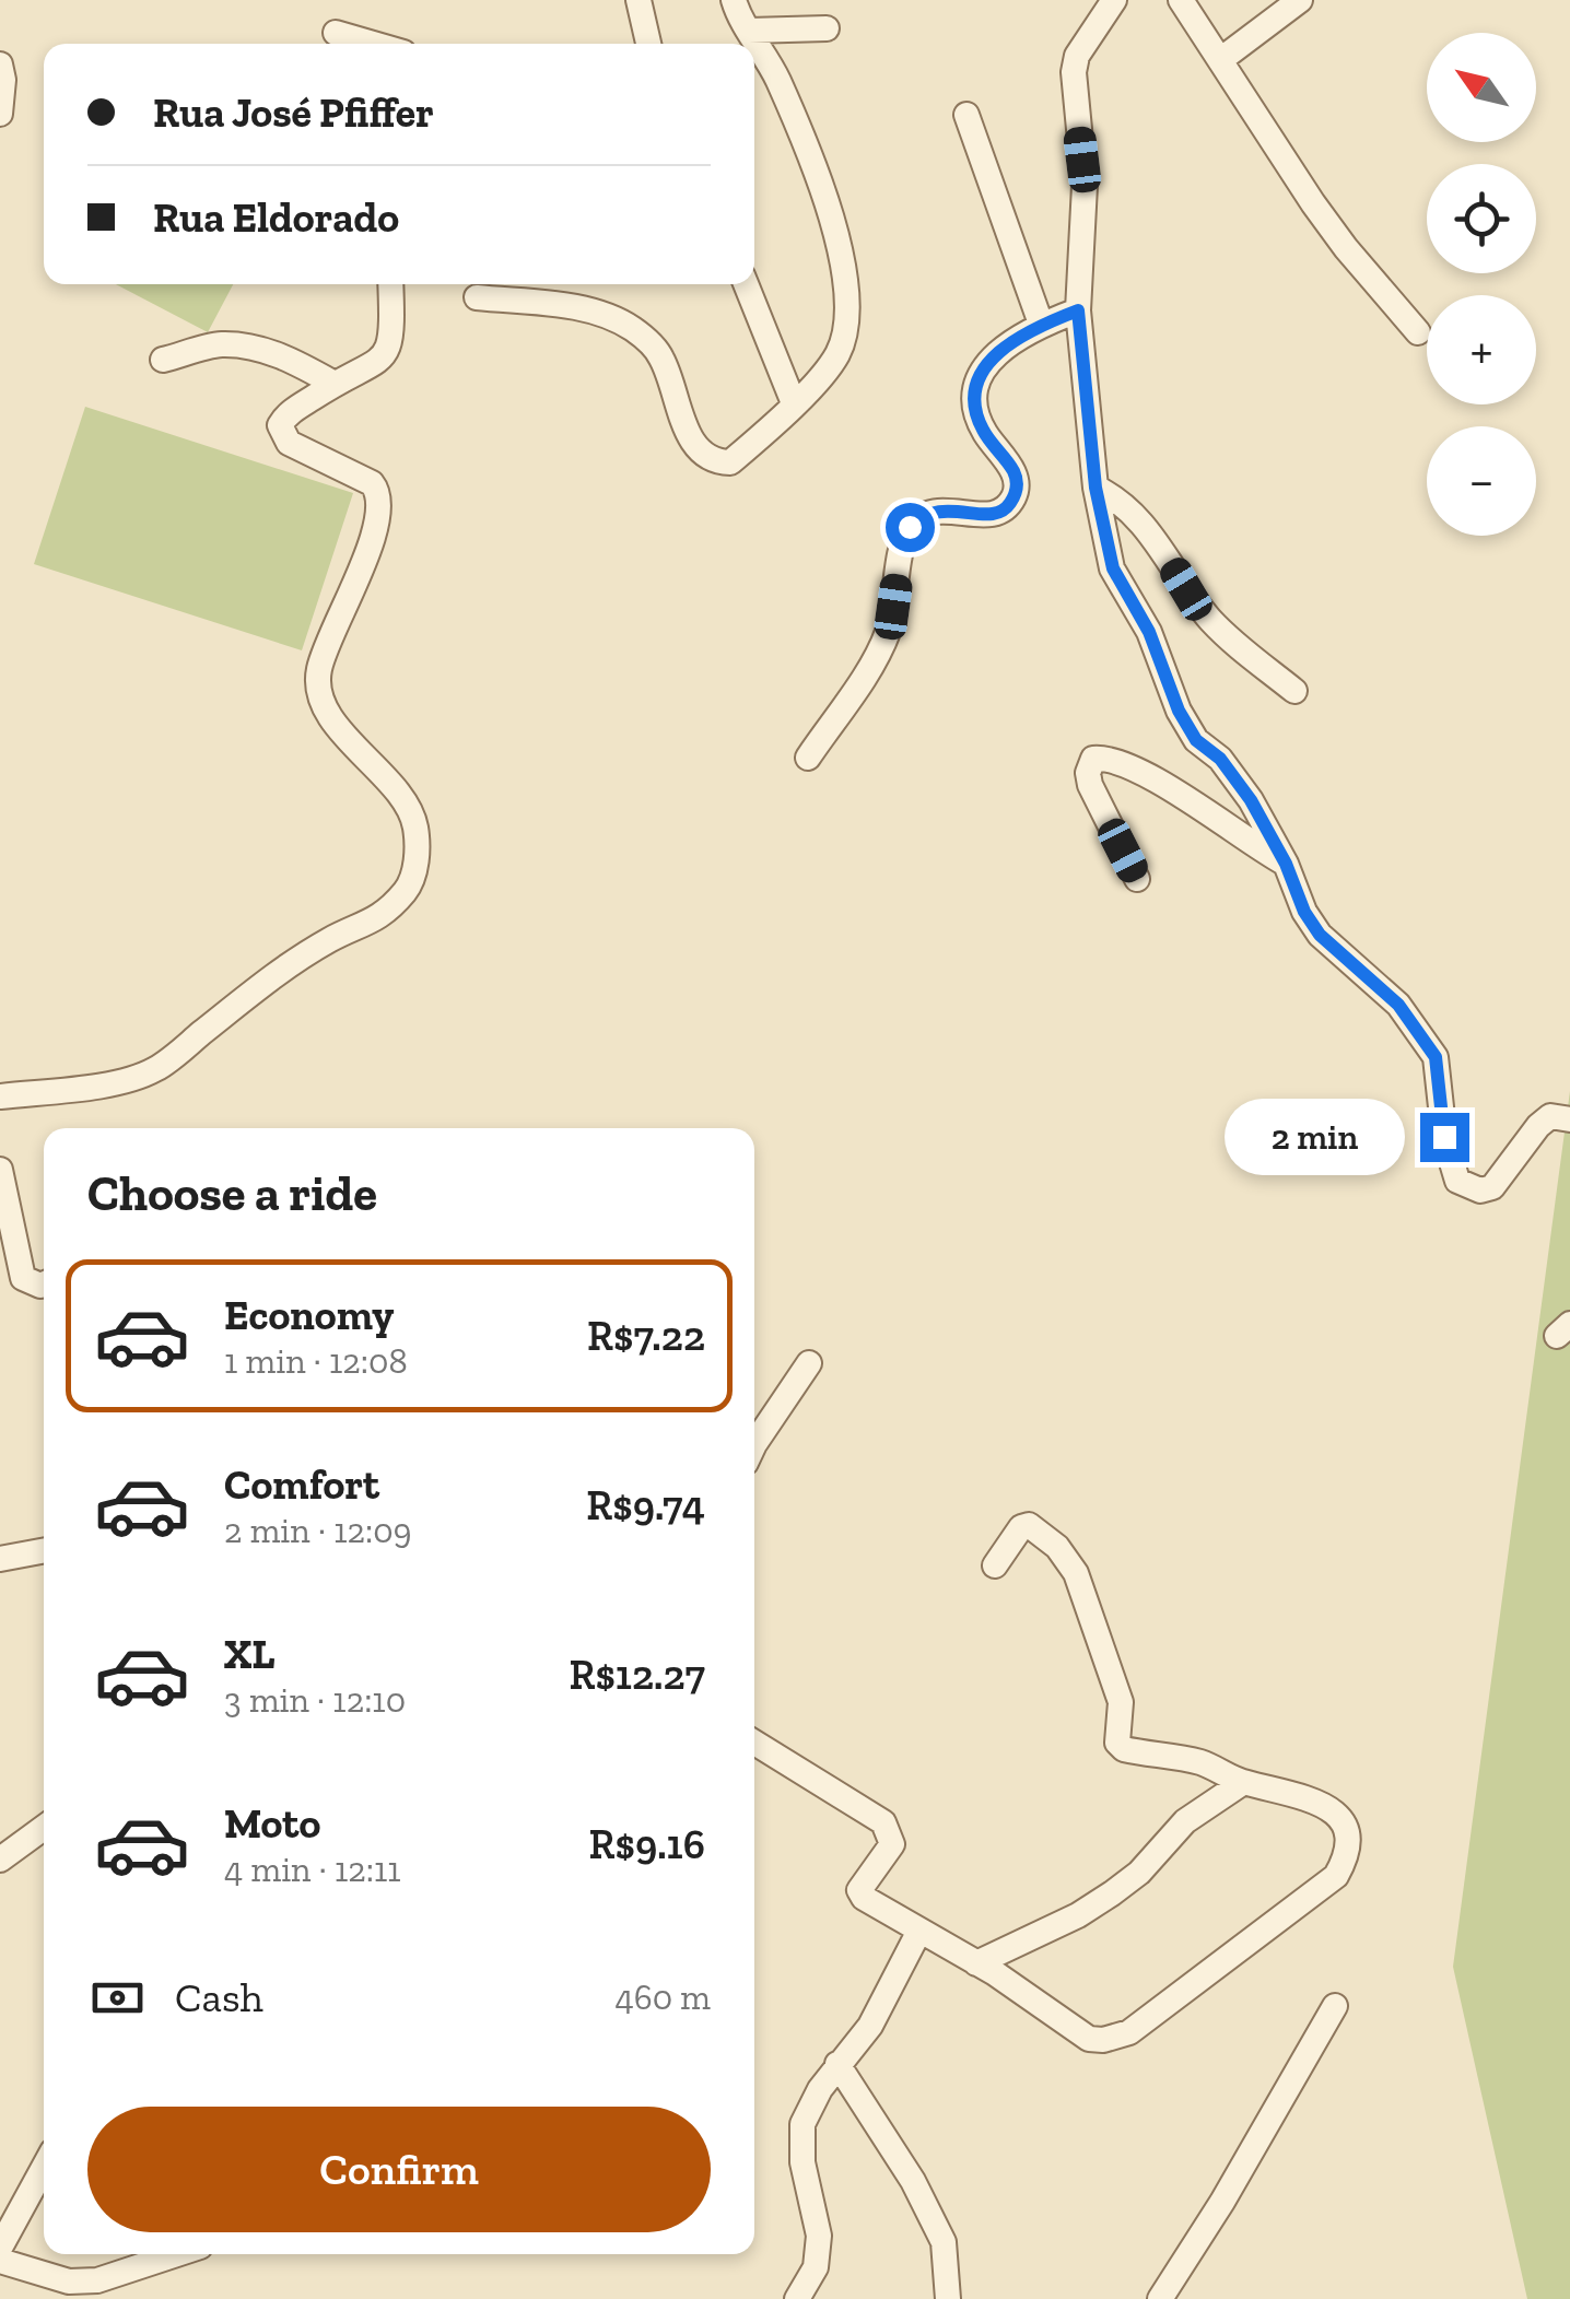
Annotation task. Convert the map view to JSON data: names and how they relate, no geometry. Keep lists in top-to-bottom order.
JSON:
{
  "north": "top left",
  "page": {
    "map_buttons": ["+", "−"],
    "banner": ["Rua José Pfiffer", "Rua Eldorado"],
    "bubble": "2 min",
    "heading": "Choose a ride",
    "list": [
      {
        "name": "Economy",
        "note": "1 min · 12:08",
        "value": "R$7.22"
      },
      {
        "name": "Comfort",
        "note": "2 min · 12:09",
        "value": "R$9.74"
      },
      {
        "name": "XL",
        "note": "3 min · 12:10",
        "value": "R$12.27"
      },
      {
        "name": "Moto",
        "note": "4 min · 12:11",
        "value": "R$9.16"
      }
    ],
    "pay": ["Cash", "460 m"],
    "buttons": "Confirm"
  }
}
